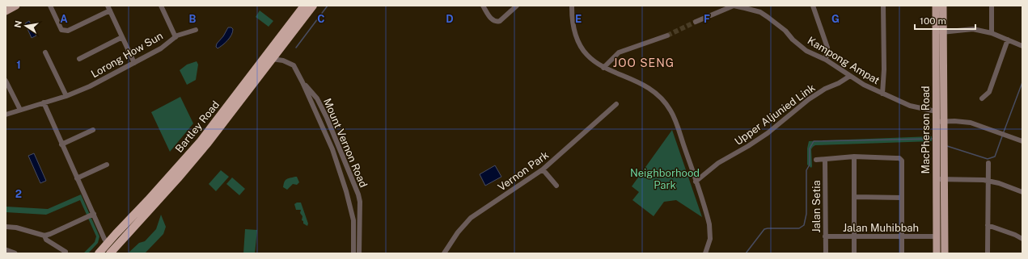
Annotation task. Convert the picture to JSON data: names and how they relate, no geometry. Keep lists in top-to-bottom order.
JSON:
{
  "streets": {
    "highway": ["Bartley Road"],
    "main road": ["MacPherson Road"],
    "street": [
      "Lorong How Sun",
      "Kampong Ampat",
      "Upper Aljunied Link",
      "Mount Vernon Road",
      "Vernon Park",
      "Jalan Setia",
      "Jalan Muhibbah"
    ]
  },
  "crossings": [
    ["Kampong Ampat", "Upper Aljunied Link"],
    ["Kampong Ampat", "MacPherson Road"],
    ["Bartley Road", "Mount Vernon Road"],
    ["MacPherson Road", "Jalan Muhibbah"],
    ["Jalan Setia", "Jalan Muhibbah"]
  ],
  "districts": ["JOO SENG"],
  "parks": ["Neighborhood Park"],
  "scale_bar": "100 m",
  "north": "left",
  "grid": {
    "columns": [
      "A",
      "B",
      "C",
      "D",
      "E",
      "F",
      "G"
    ],
    "rows": ["1", "2"]
  }
}
